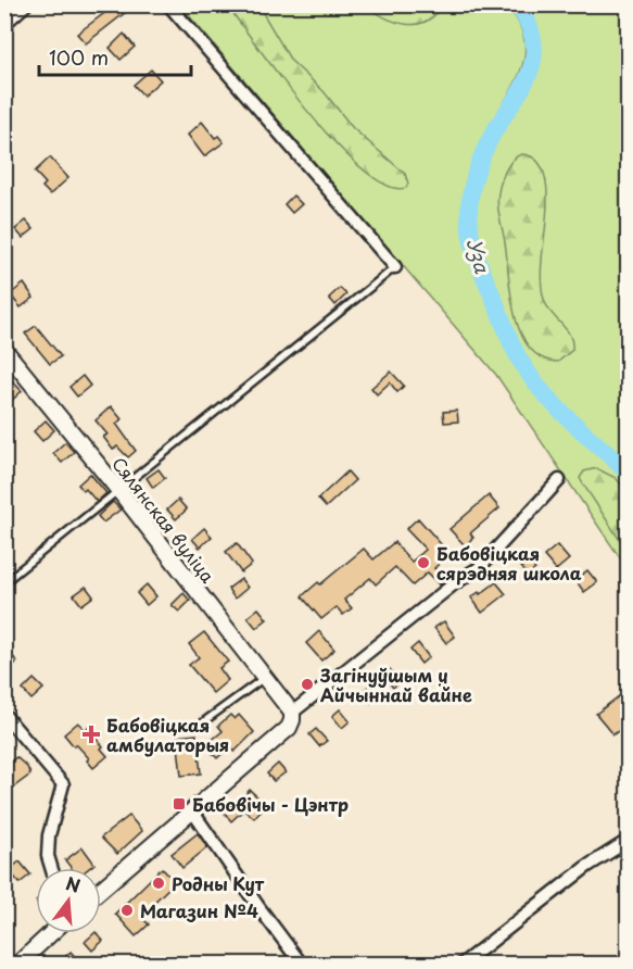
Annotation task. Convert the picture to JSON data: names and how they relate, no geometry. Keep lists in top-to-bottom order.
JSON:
{
  "streets": {
    "street": ["Сялянская вуліца"]
  },
  "water": ["Уза"],
  "places": {
    "other": [
      "Бабовіцкая сярэдняя школа",
      "Загінуўшым у Айчыннай вайне",
      "Родны Кут",
      "Магазин №4"
    ],
    "health": ["Бабовіцкая амбулаторыя"],
    "transit": ["Бабовічы - Цэнтр"]
  },
  "scale_bar": "100 m",
  "north": "top"
}
